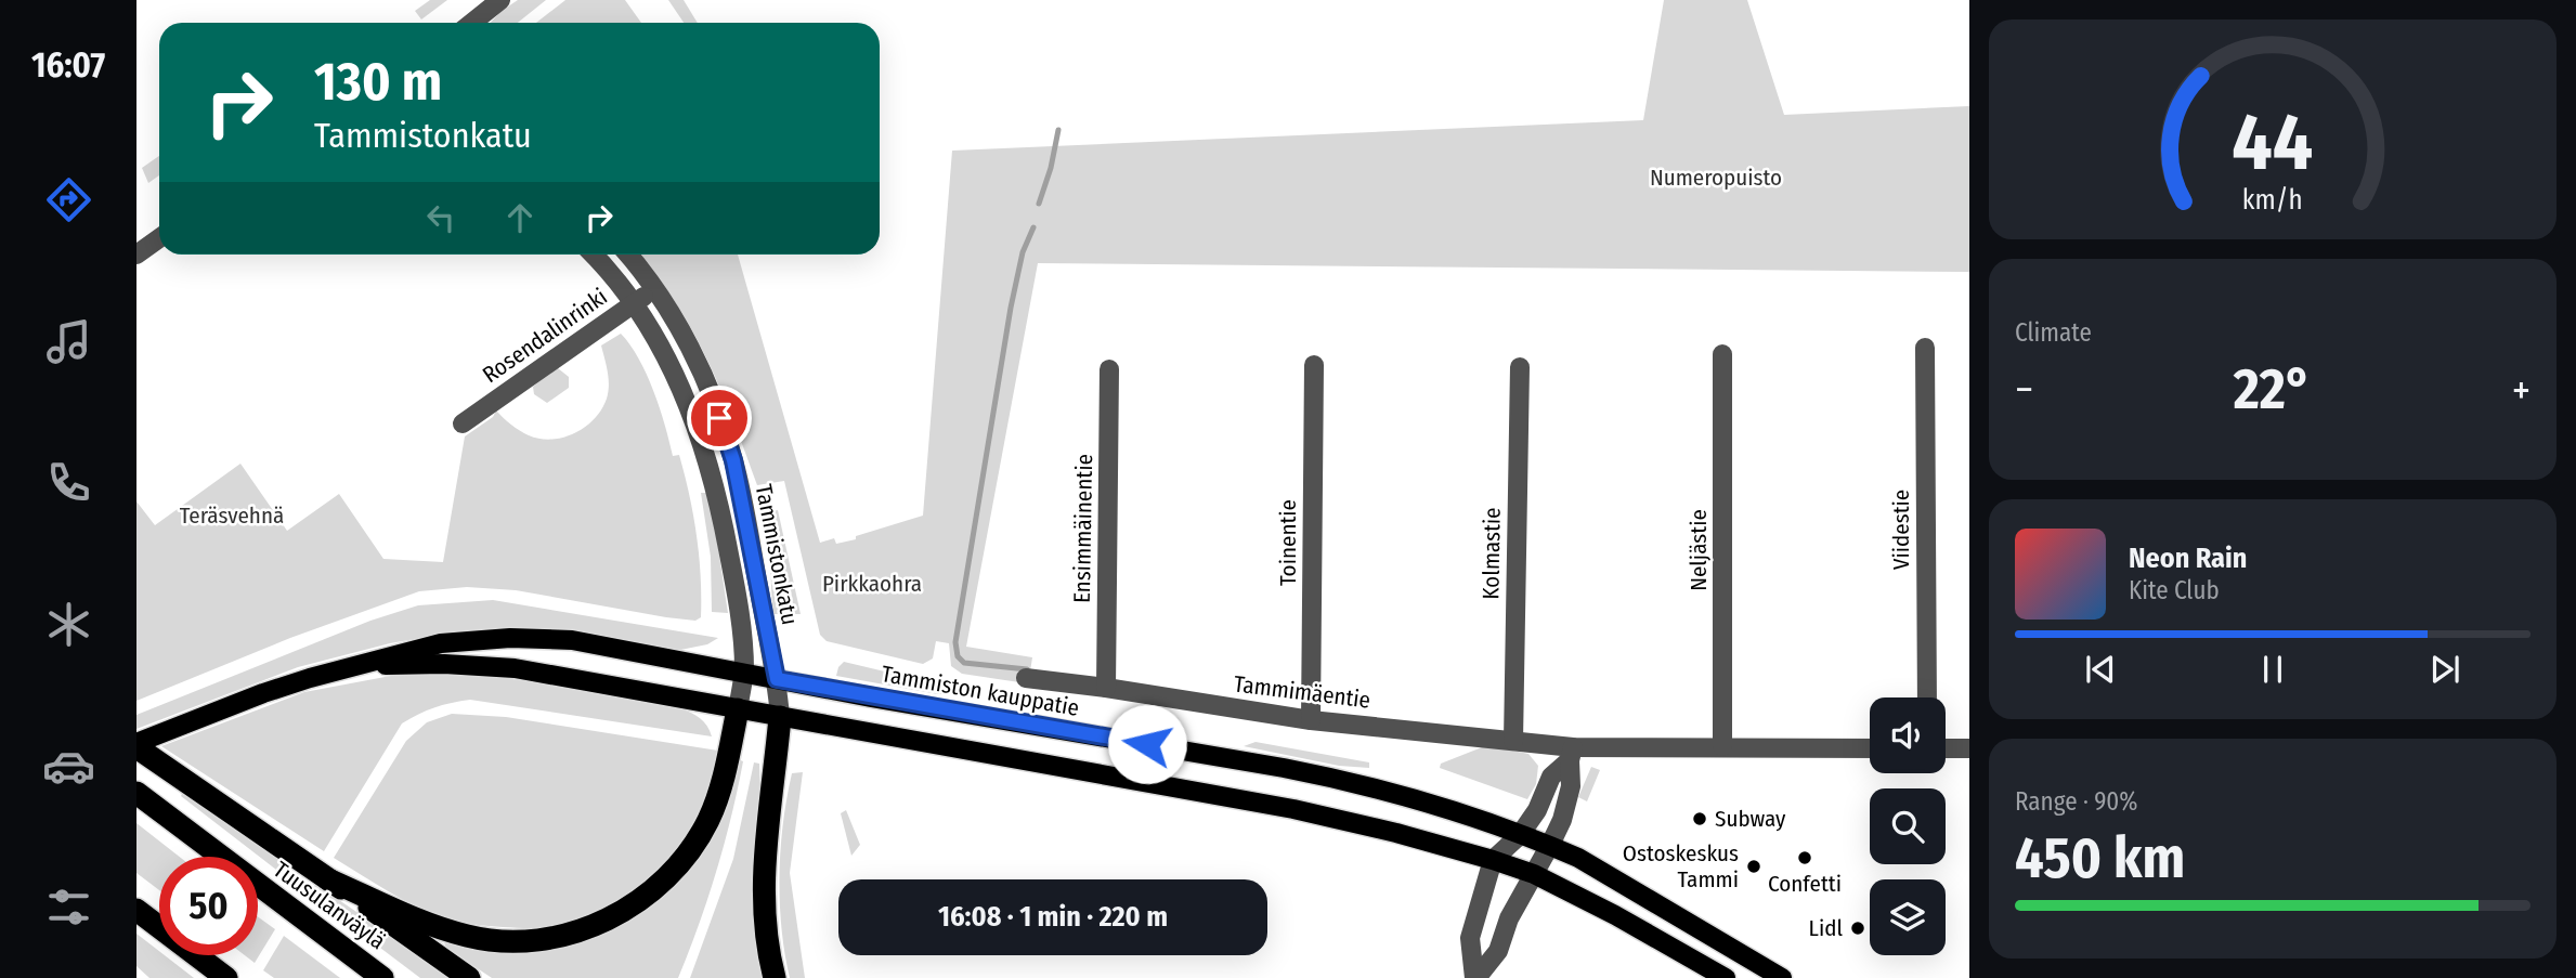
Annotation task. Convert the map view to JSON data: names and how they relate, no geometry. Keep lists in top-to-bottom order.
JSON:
{
  "streets": {
    "highway": ["Tuusulanväylä"],
    "main road": ["Tammiston kauppatie"],
    "street": [
      "Rosendalinrinki",
      "Ensimmäinentie",
      "Viidestie",
      "Toinentie",
      "Neljästie",
      "Kolmastie",
      "Tammistonkatu",
      "Tammimäentie"
    ]
  },
  "crossings": [
    ["Rosendalinrinki", "Tammistonkatu"],
    ["Ensimmäinentie", "Tammimäentie"],
    ["Toinentie", "Tammimäentie"],
    ["Neljästie", "Tammimäentie"],
    ["Kolmastie", "Tammimäentie"],
    ["Tammistonkatu", "Tammiston kauppatie"]
  ],
  "parks": ["Numeropuisto", "Teräsvehnä", "Pirkkaohra"],
  "places": [
    "Subway",
    "Confetti",
    "Ostoskeskus Tammi",
    "Lidl"
  ],
  "page": {
    "tabs": "16:07",
    "turn": ["130 m", "Tammistonkatu"],
    "tile": [
      "Climate",
      ["Range · 90%", "450 km"]
    ],
    "heat": ["−", "22°", "+"],
    "song": ["Neon Rain", "Kite Club"],
    "limit": "50",
    "trip": "16:08 · 1 min · 220 m",
    "gauge": ["44", "km/h"]
  }
}
